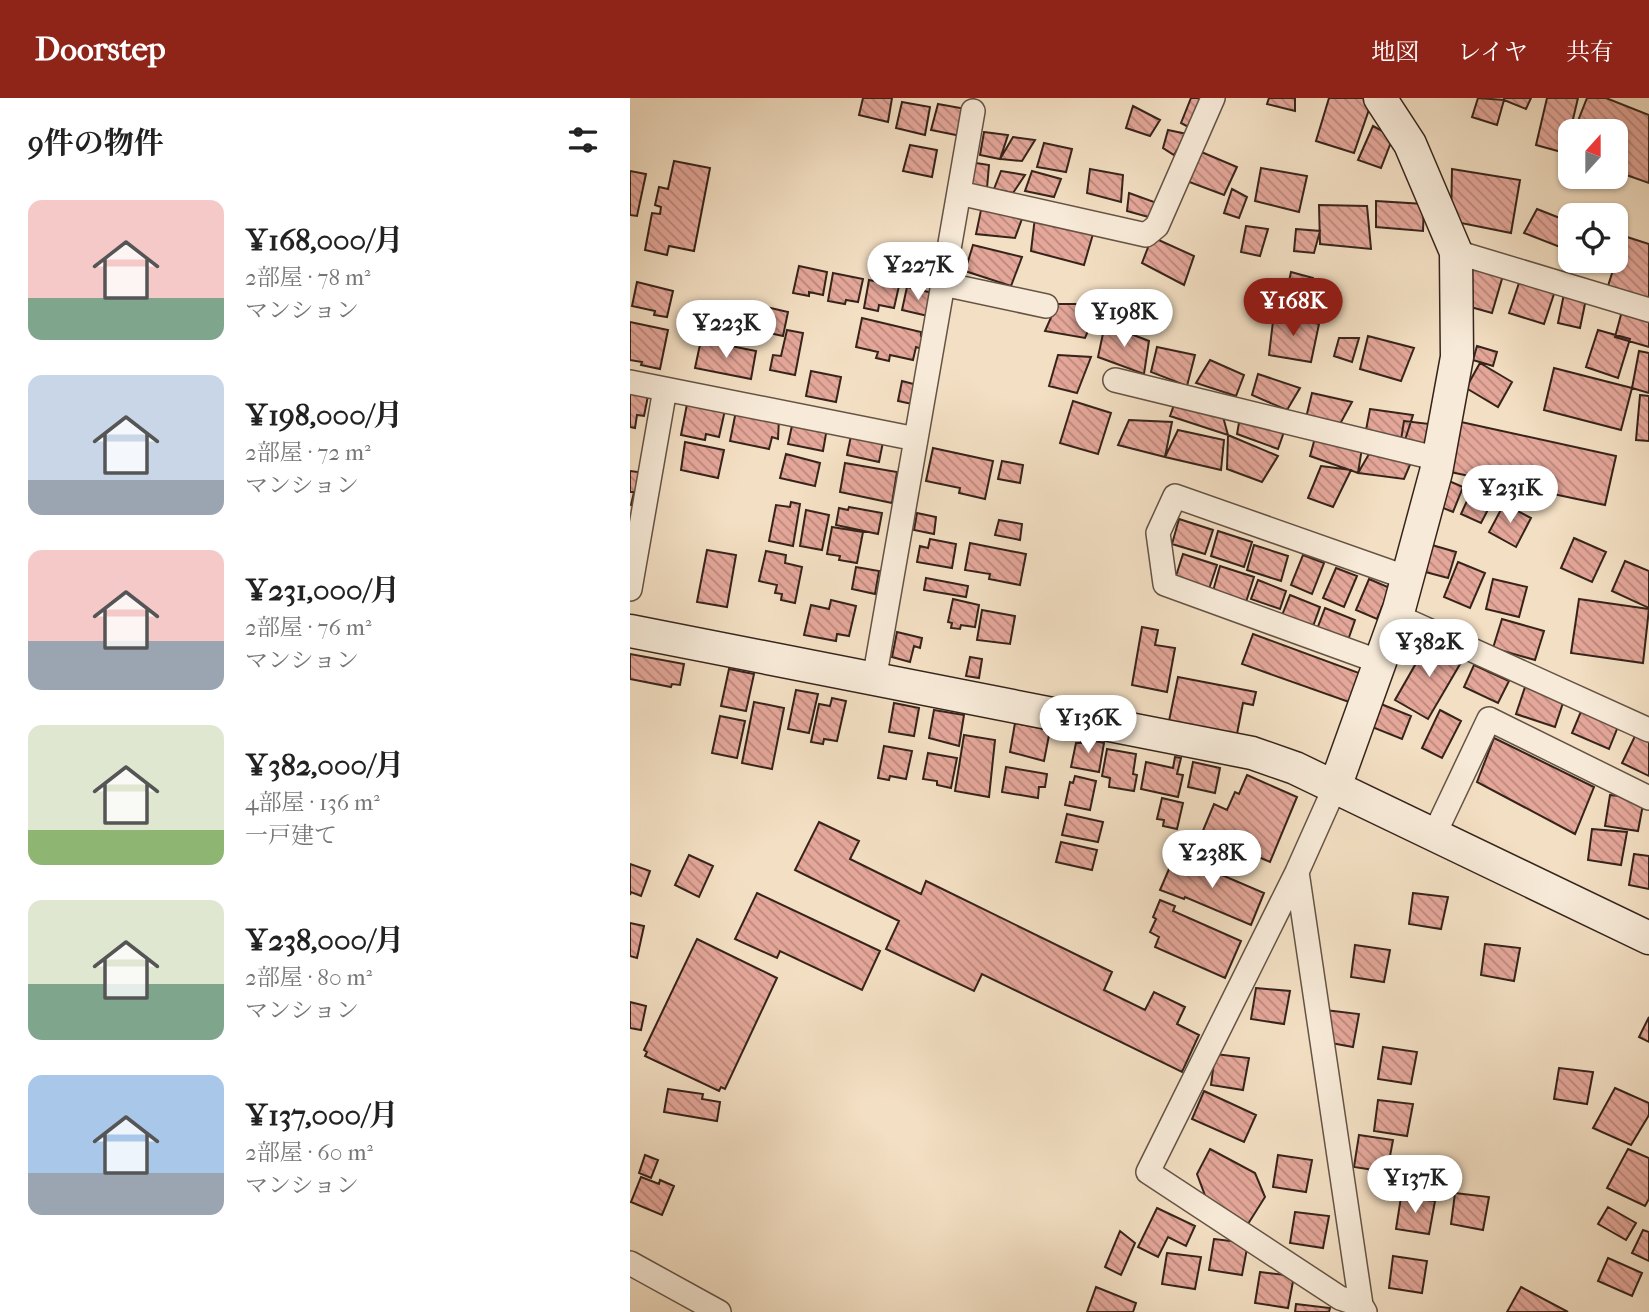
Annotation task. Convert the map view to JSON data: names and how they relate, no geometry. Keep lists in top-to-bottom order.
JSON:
{
  "north": "top",
  "page": {
    "header": "Doorstep",
    "nav": ["地図", "レイヤ", "共有"],
    "heading": "9件の物件",
    "list": [
      {
        "name": "¥168,000/月",
        "note": "2部屋 · 78 m² · マンション"
      },
      {
        "name": "¥198,000/月",
        "note": "2部屋 · 72 m² · マンション"
      },
      {
        "name": "¥231,000/月",
        "note": "2部屋 · 76 m² · マンション"
      },
      {
        "name": "¥382,000/月",
        "note": "4部屋 · 136 m² · 一戸建て"
      },
      {
        "name": "¥238,000/月",
        "note": "2部屋 · 80 m² · マンション"
      },
      {
        "name": "¥137,000/月",
        "note": "2部屋 · 60 m² · マンション"
      }
    ],
    "price": [
      "¥227K",
      "¥168K",
      "¥198K",
      "¥223K",
      "¥231K",
      "¥382K",
      "¥136K",
      "¥238K",
      "¥137K"
    ]
  }
}
